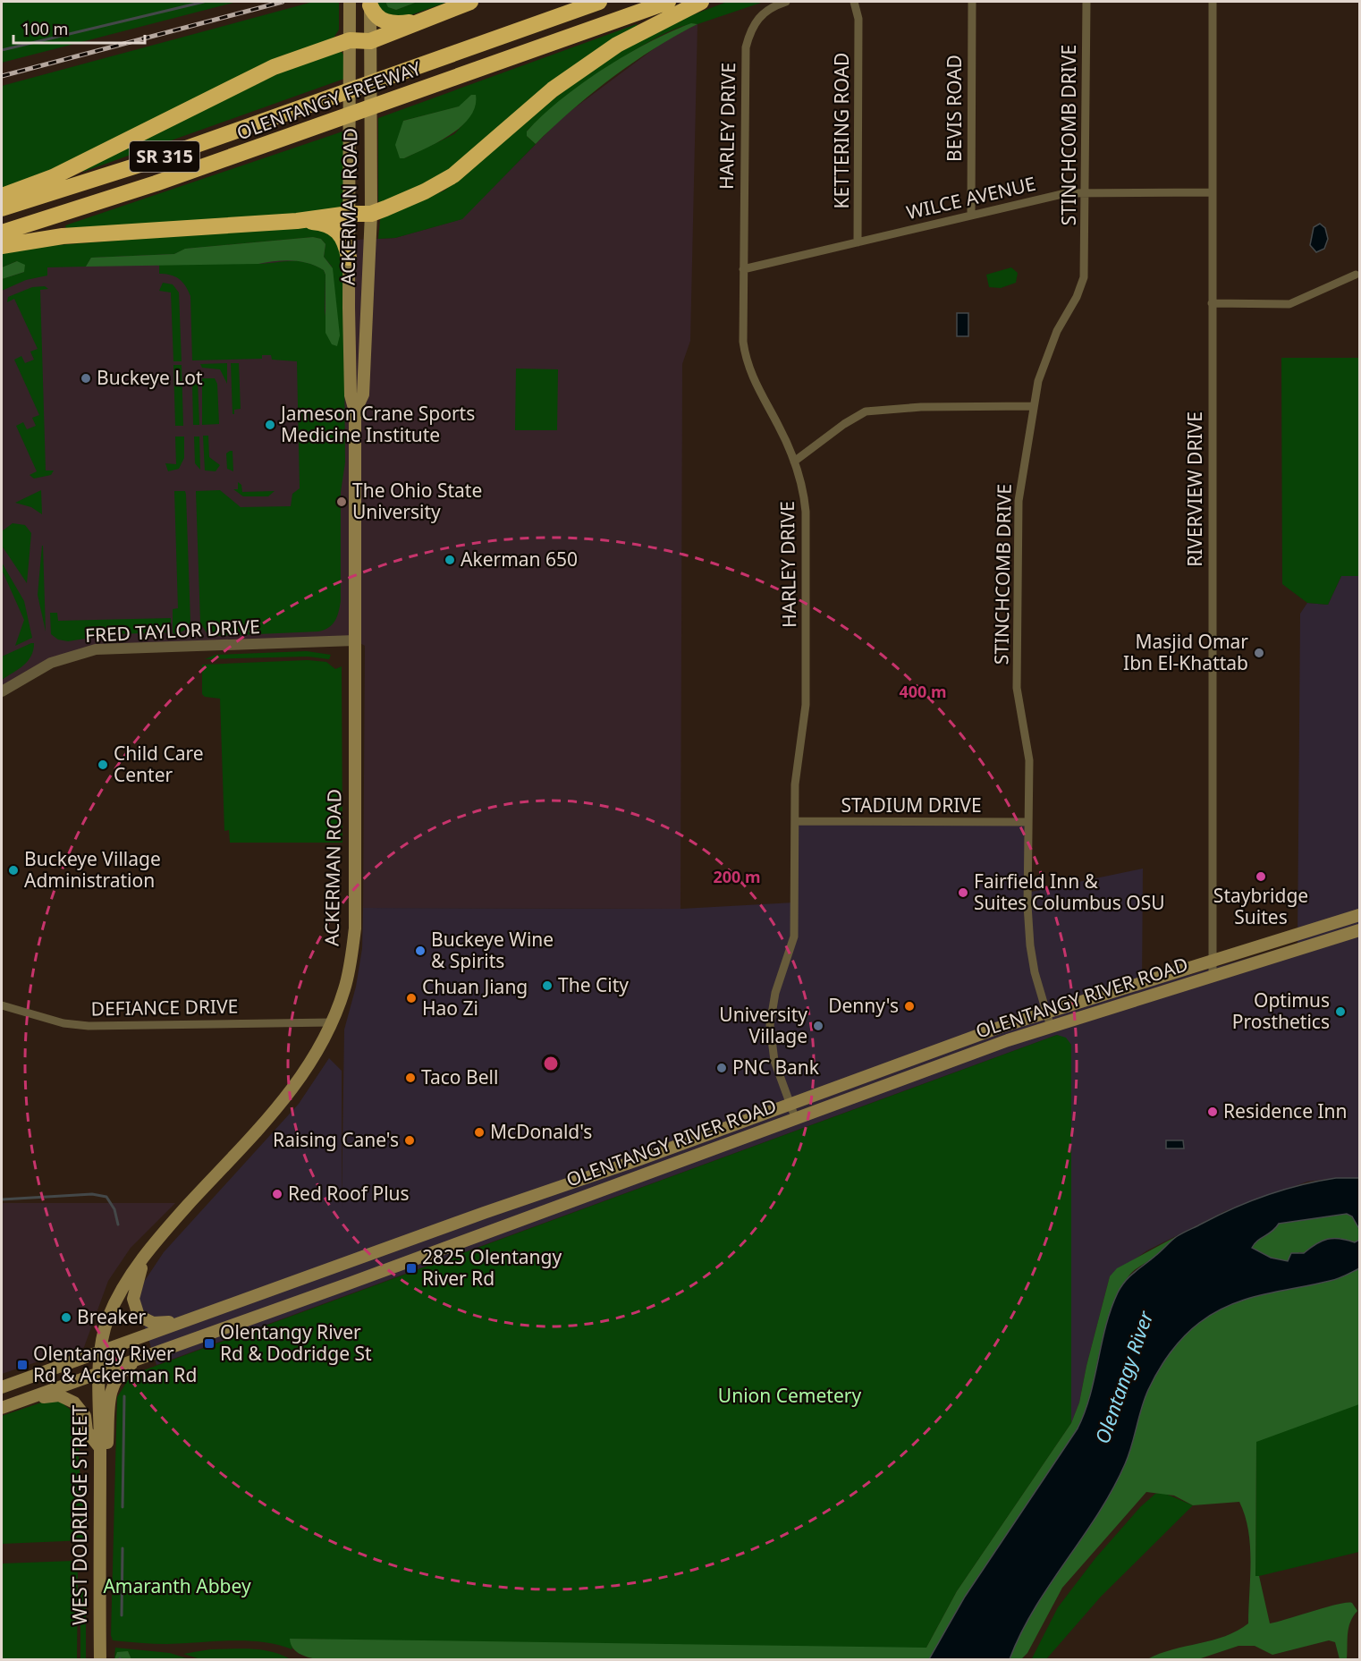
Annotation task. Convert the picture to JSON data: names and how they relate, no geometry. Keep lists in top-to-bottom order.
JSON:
{
  "streets": {
    "highway": ["OLENTANGY FREEWAY", "SR 315"],
    "main road": ["ACKERMAN ROAD", "OLENTANGY RIVER ROAD", "WEST DODRIDGE STREET"],
    "street": [
      "BEVIS ROAD",
      "HARLEY DRIVE",
      "KETTERING ROAD",
      "STINCHCOMB DRIVE",
      "WILCE AVENUE",
      "RIVERVIEW DRIVE",
      "FRED TAYLOR DRIVE",
      "STADIUM DRIVE",
      "DEFIANCE DRIVE"
    ]
  },
  "crossings": [
    ["BEVIS ROAD", "WILCE AVENUE"],
    ["HARLEY DRIVE", "WILCE AVENUE"],
    ["HARLEY DRIVE", "STADIUM DRIVE"],
    ["HARLEY DRIVE", "OLENTANGY RIVER ROAD"],
    ["KETTERING ROAD", "WILCE AVENUE"],
    ["STINCHCOMB DRIVE", "WILCE AVENUE"],
    ["STINCHCOMB DRIVE", "STADIUM DRIVE"],
    ["STINCHCOMB DRIVE", "OLENTANGY RIVER ROAD"],
    ["WILCE AVENUE", "RIVERVIEW DRIVE"],
    ["ACKERMAN ROAD", "FRED TAYLOR DRIVE"],
    ["ACKERMAN ROAD", "OLENTANGY RIVER ROAD"],
    ["ACKERMAN ROAD", "DEFIANCE DRIVE"],
    ["ACKERMAN ROAD", "WEST DODRIDGE STREET"],
    ["RIVERVIEW DRIVE", "OLENTANGY RIVER ROAD"],
    ["OLENTANGY RIVER ROAD", "WEST DODRIDGE STREET"]
  ],
  "water": ["Olentangy River"],
  "parks": ["Union Cemetery", "Amaranth Abbey"],
  "places": {
    "other": [
      "Buckeye Lot",
      "Jameson Crane Sports Medicine Institute",
      "The Ohio State University",
      "Akerman 650",
      "Masjid Omar Ibn El-Khattab",
      "Child Care Center",
      "Buckeye Village Administration",
      "Staybridge Suites",
      "Fairfield Inn & Suites Columbus OSU",
      "Buckeye Wine & Spirits",
      "The City",
      "Chuan Jiang Hao Zi",
      "Denny's",
      "Optimus Prosthetics",
      "University Village",
      "PNC Bank",
      "Taco Bell",
      "Residence Inn",
      "McDonald's",
      "Raising Cane's",
      "Red Roof Plus",
      "Breaker"
    ],
    "transit": ["2825 Olentangy River Rd", "Olentangy River Rd & Dodridge St", "Olentangy River Rd & Ackerman Rd"]
  },
  "scale_bar": "100 m",
  "rings": ["400 m", "200 m"]
}
